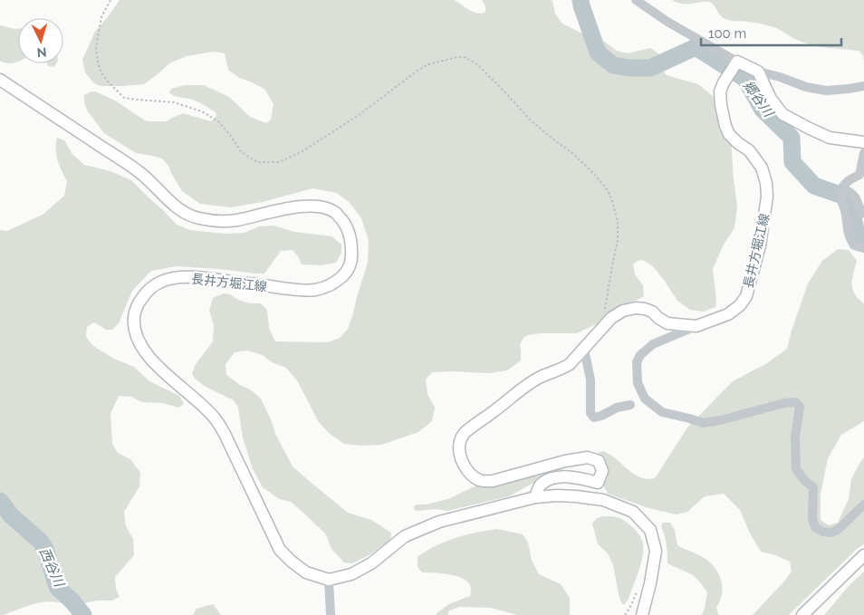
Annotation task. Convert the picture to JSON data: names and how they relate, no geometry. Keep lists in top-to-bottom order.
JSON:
{
  "streets": {
    "main road": ["長井方堀江線"]
  },
  "water": ["郷谷川", "西谷川"],
  "scale_bar": "100 m",
  "north": "bottom"
}
